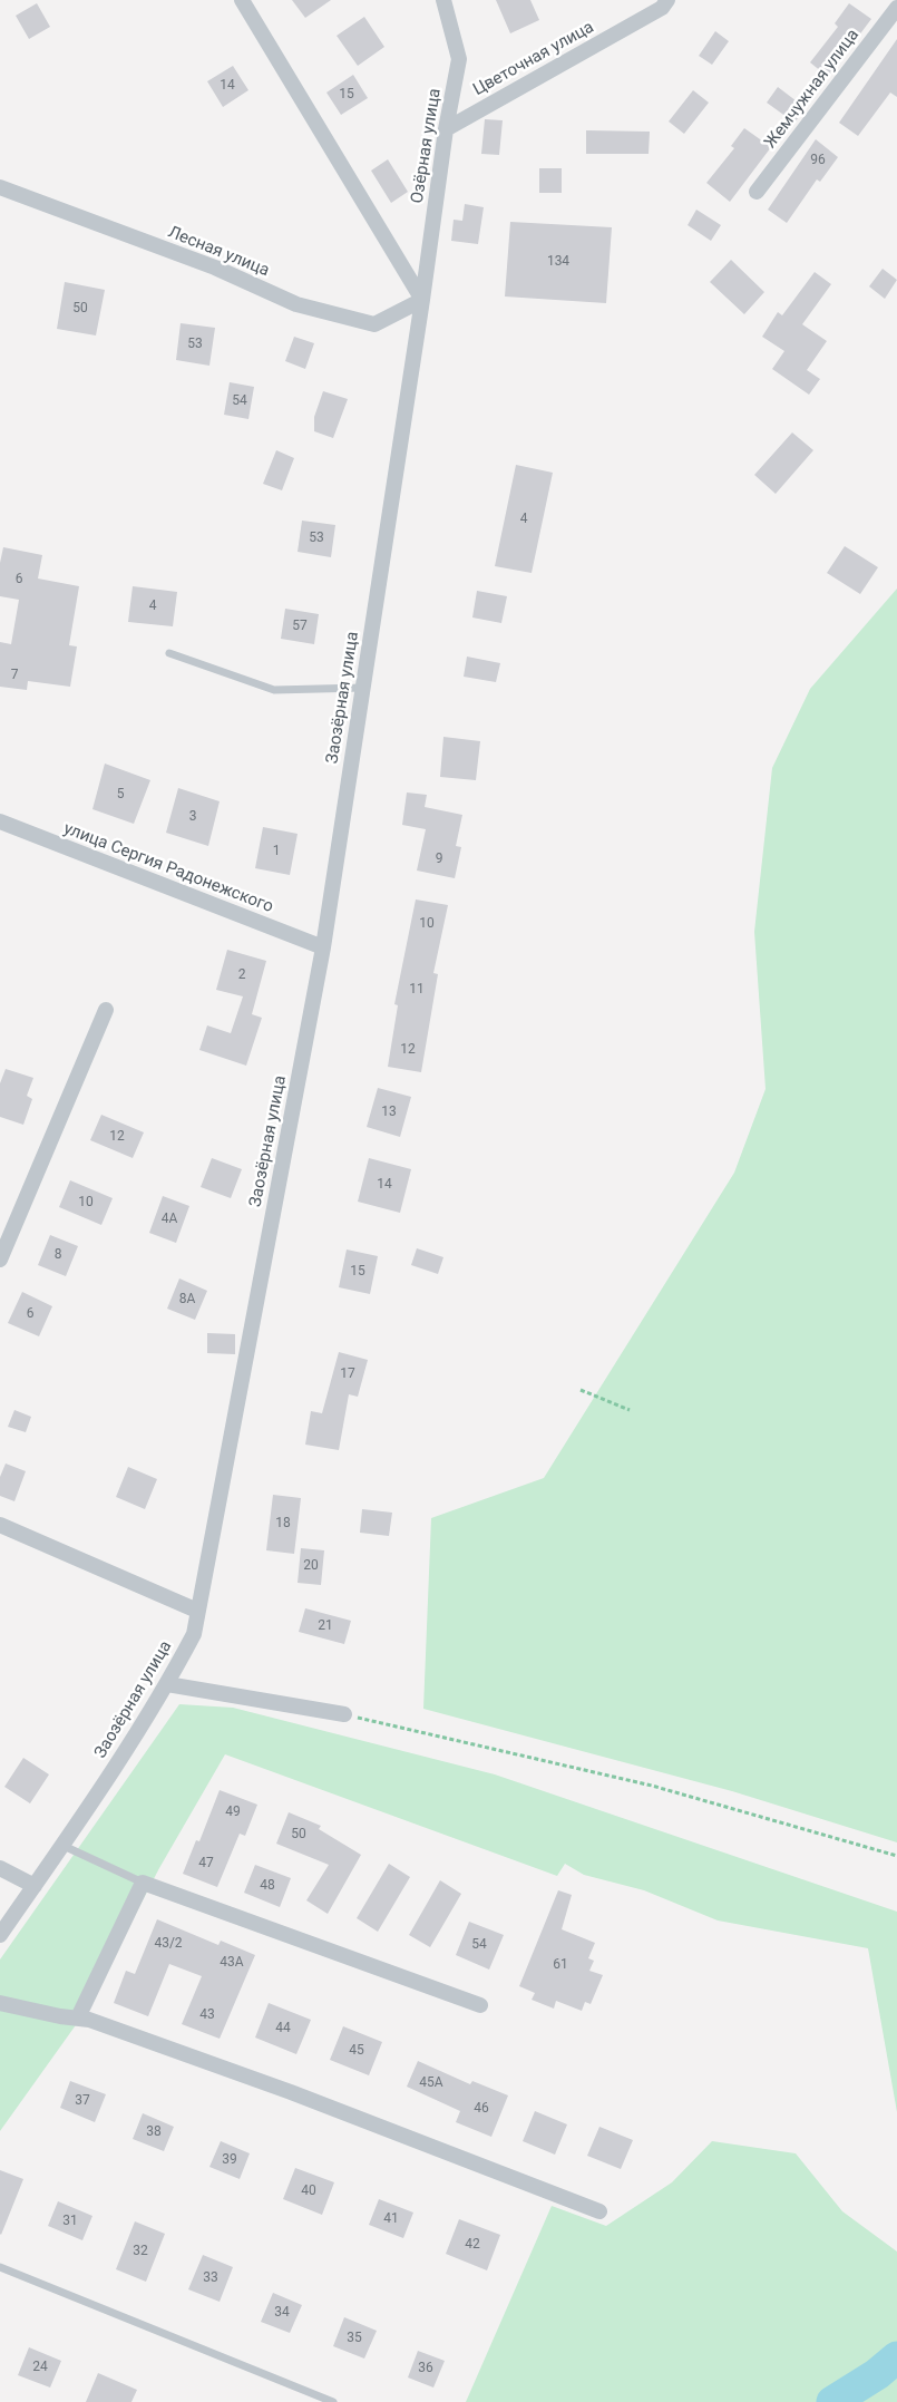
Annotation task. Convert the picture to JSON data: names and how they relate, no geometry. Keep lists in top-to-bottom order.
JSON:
{
  "streets": {
    "street": [
      "Цветочная улица",
      "Жемчужная улица",
      "Озёрная улица",
      "Лесная улица",
      "Заозёрная улица",
      "улица Сергия Радонежского"
    ]
  },
  "crossings": [
    ["Цветочная улица", "Озёрная улица"],
    ["Озёрная улица", "Лесная улица"],
    ["Озёрная улица", "Заозёрная улица"],
    ["Лесная улица", "Заозёрная улица"],
    ["Заозёрная улица", "улица Сергия Радонежского"]
  ],
  "house_numbers": [
    "14",
    "15",
    "96",
    "134",
    "50",
    "53",
    "54",
    "4",
    "53",
    "6",
    "4",
    "57",
    "7",
    "5",
    "3",
    "1",
    "9",
    "10",
    "2",
    "11",
    "12",
    "13",
    "12",
    "14",
    "10",
    "4А",
    "8",
    "15",
    "8А",
    "6",
    "17",
    "18",
    "20",
    "21",
    "49",
    "50",
    "47",
    "48",
    "43/2",
    "54",
    "43А",
    "61",
    "43",
    "44",
    "45",
    "45А",
    "37",
    "46",
    "38",
    "39",
    "40",
    "41",
    "31",
    "42",
    "32",
    "33",
    "34",
    "35",
    "24",
    "36"
  ]
}
